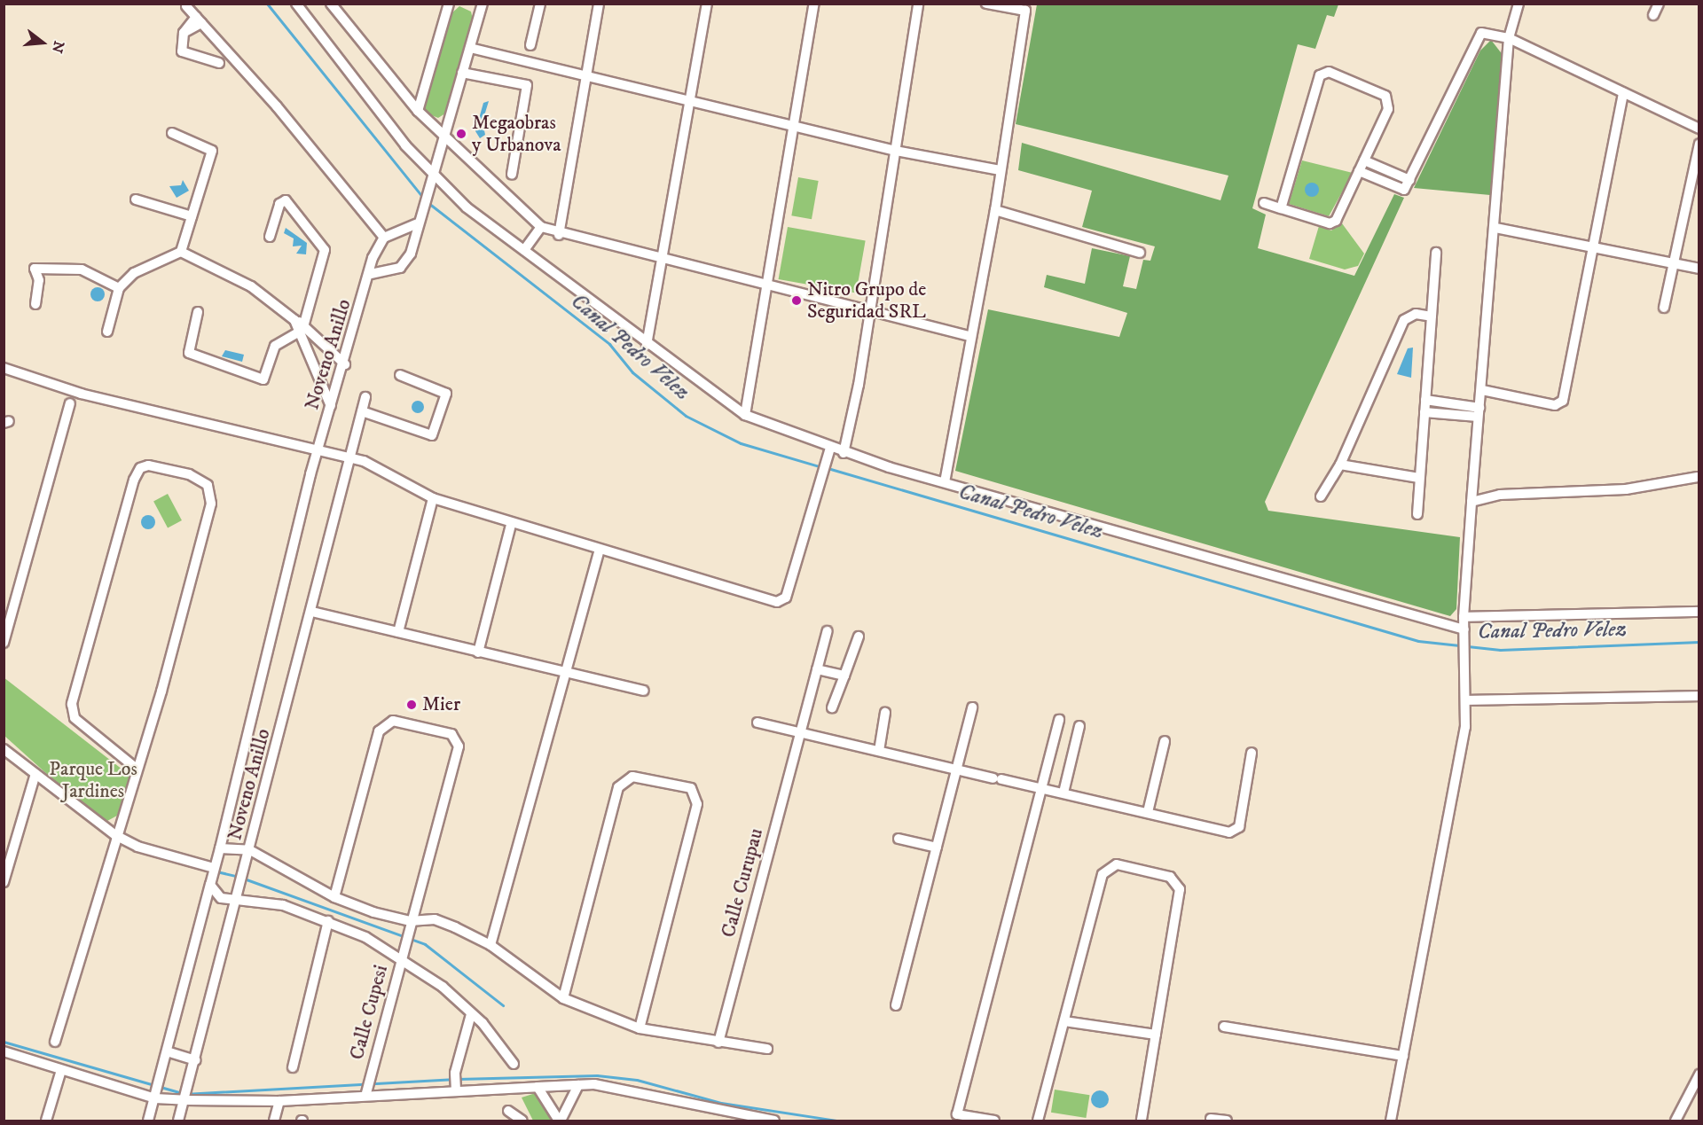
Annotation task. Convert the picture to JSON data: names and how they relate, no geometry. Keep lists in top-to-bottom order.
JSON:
{
  "streets": {
    "street": ["Noveno Anillo", "Calle Curupau", "Calle Cupesi"]
  },
  "water": ["Canal Pedro Velez"],
  "parks": ["Parque Los Jardines"],
  "places": ["Megaobras y Urbanova", "Nitro Grupo de Seguridad SRL", "Mier"],
  "north": "right"
}
